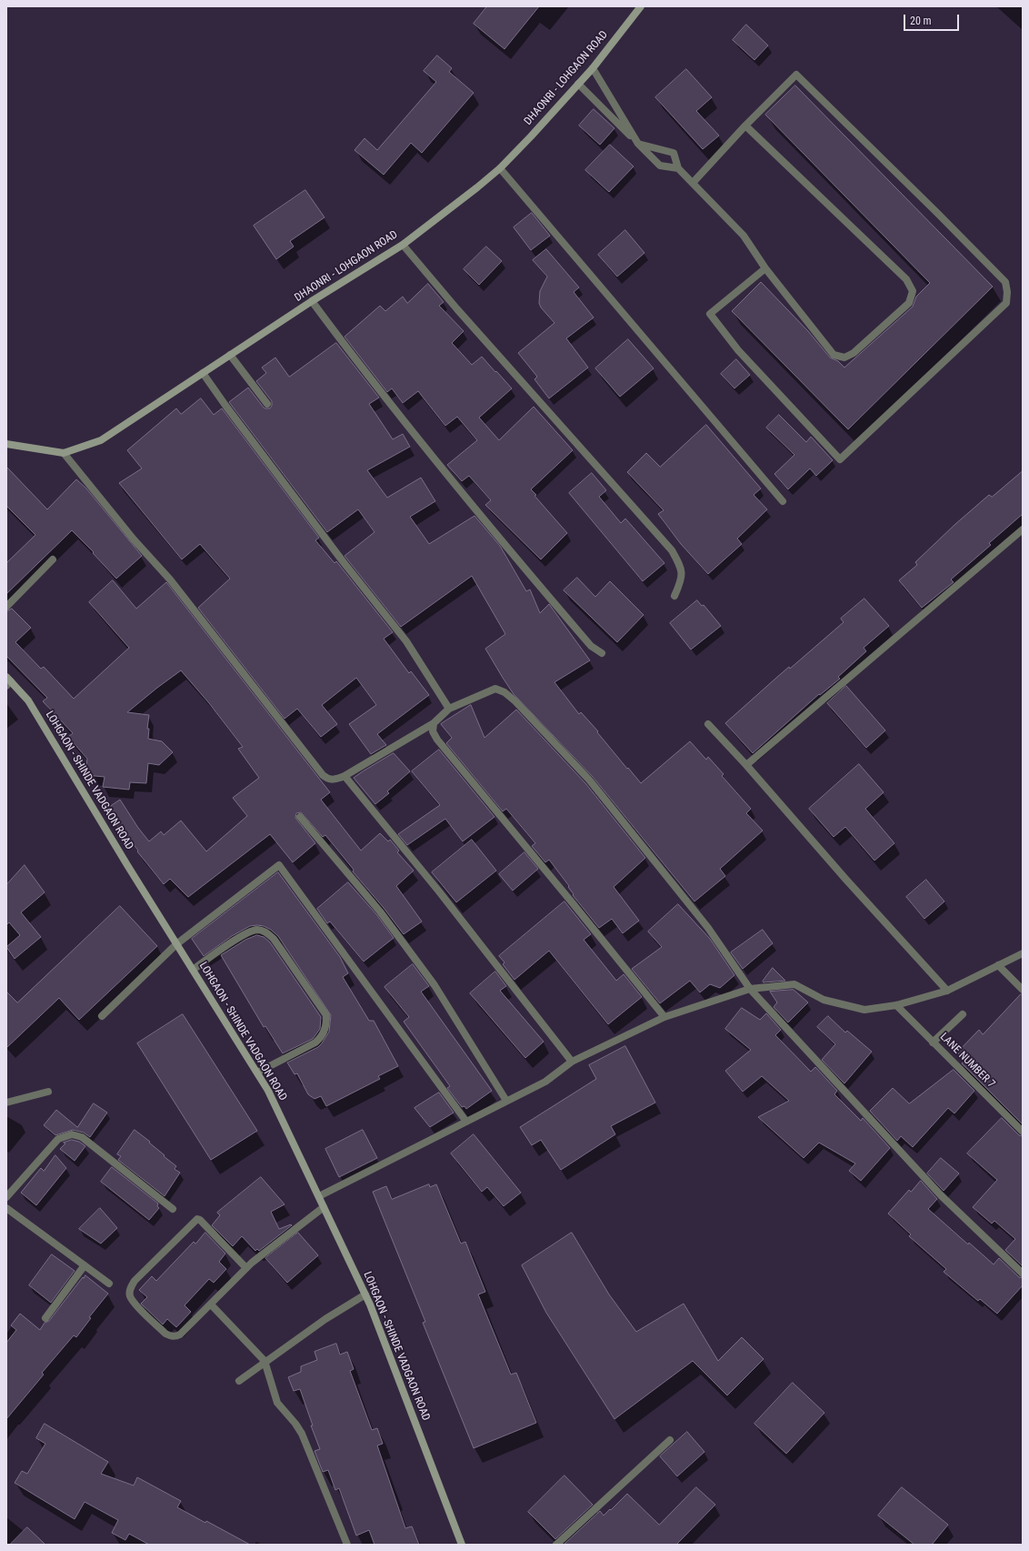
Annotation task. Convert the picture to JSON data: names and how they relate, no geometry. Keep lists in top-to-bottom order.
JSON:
{
  "streets": {
    "street": ["DHAONRI - LOHGAON ROAD", "LOHGAON - SHINDE VADGAON ROAD", "LANE NUMBER 7"]
  },
  "scale_bar": "20 m"
}
